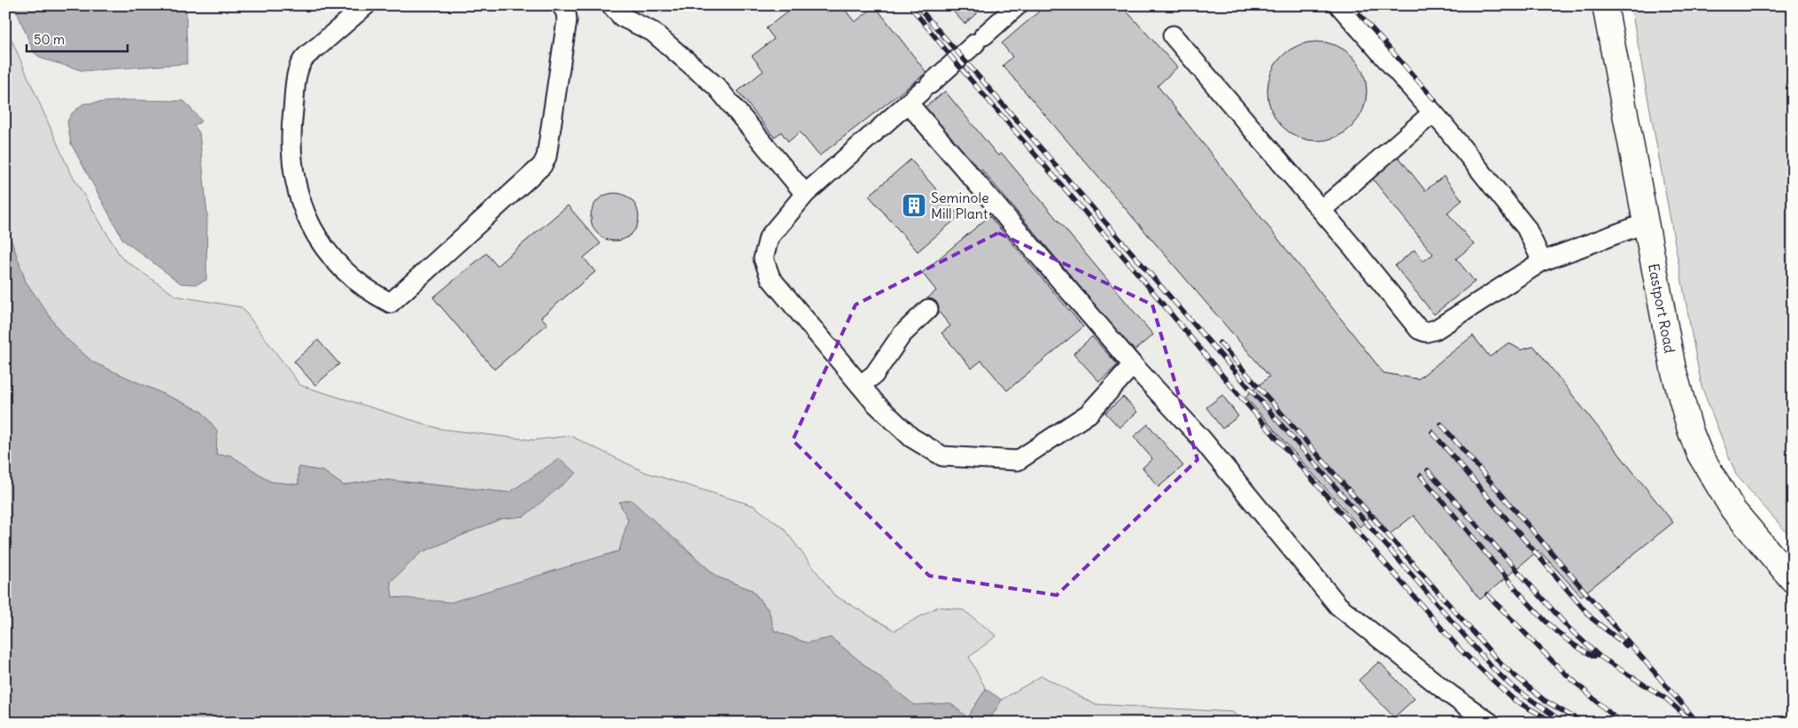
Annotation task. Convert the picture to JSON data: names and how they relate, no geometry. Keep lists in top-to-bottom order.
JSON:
{
  "streets": {
    "main road": ["Eastport Road"]
  },
  "places": {
    "building": ["Seminole Mill Plant"]
  },
  "scale_bar": "50 m"
}
